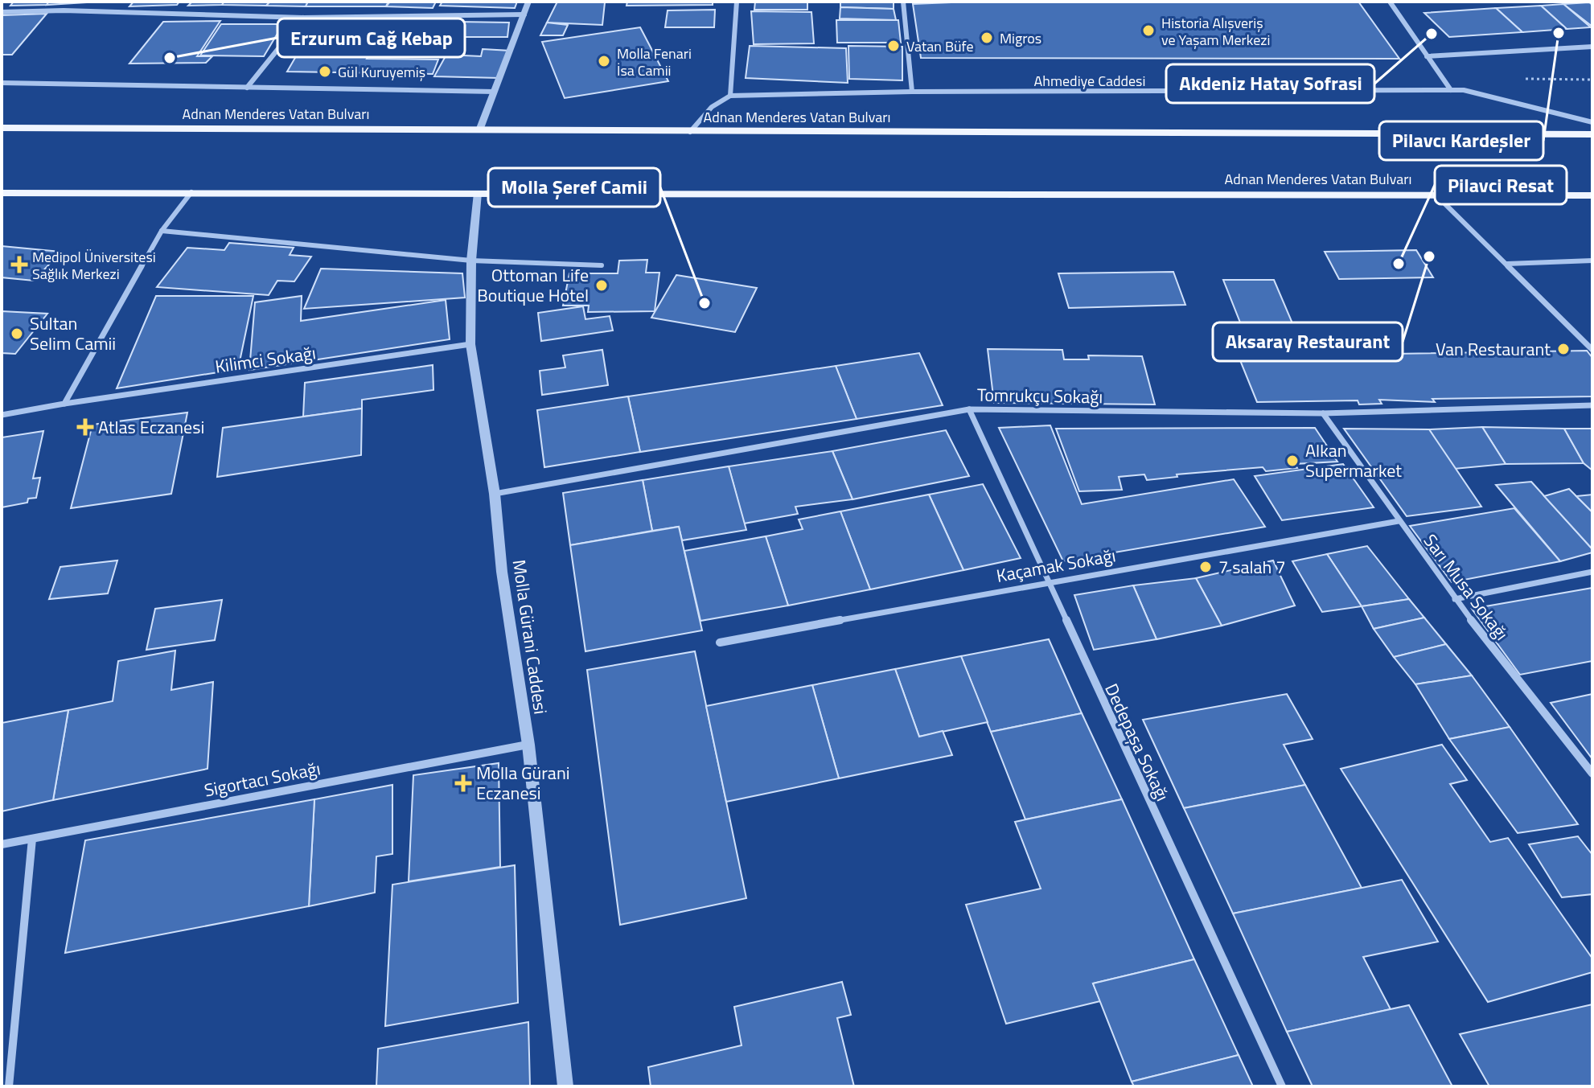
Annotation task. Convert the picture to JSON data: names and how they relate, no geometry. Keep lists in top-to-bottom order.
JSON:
{
  "streets": {
    "main road": ["Adnan Menderes Vatan Bulvarı"],
    "street": [
      "Ahmediye Caddesi",
      "Kilimci Sokağı",
      "Tomrukçu Sokağı",
      "Kaçamak Sokağı",
      "Sarı Musa Sokağı",
      "Molla Gürani Caddesi",
      "Dedepaşa Sokağı",
      "Sigortacı Sokağı"
    ]
  },
  "crossings": [
    ["Adnan Menderes Vatan Bulvarı", "Molla Gürani Caddesi"],
    ["Kilimci Sokağı", "Molla Gürani Caddesi"],
    ["Tomrukçu Sokağı", "Sarı Musa Sokağı"],
    ["Tomrukçu Sokağı", "Molla Gürani Caddesi"],
    ["Tomrukçu Sokağı", "Dedepaşa Sokağı"],
    ["Kaçamak Sokağı", "Sarı Musa Sokağı"],
    ["Kaçamak Sokağı", "Dedepaşa Sokağı"],
    ["Molla Gürani Caddesi", "Sigortacı Sokağı"]
  ],
  "places": {
    "other": [
      "Historia Alışveriş ve Yaşam Merkezi",
      "Pilavcı Kardeşler",
      "Akdeniz Hatay Sofrasi",
      "Migros",
      "Vatan Büfe",
      "Erzurum Cağ Kebap",
      "Molla Fenari İsa Camii",
      "Gül Kuruyemiş",
      "Aksaray Restaurant",
      "Pilavci Resat",
      "Ottoman Life Boutique Hotel",
      "Molla Şeref Camii",
      "Sultan Selim Camii",
      "Van Restaurant",
      "Alkan Supermarket",
      "7 salah 7"
    ],
    "health": ["Medipol Üniversitesi Sağlık Merkezi", "Atlas Eczanesi", "Molla Gürani Eczanesi"]
  }
}
